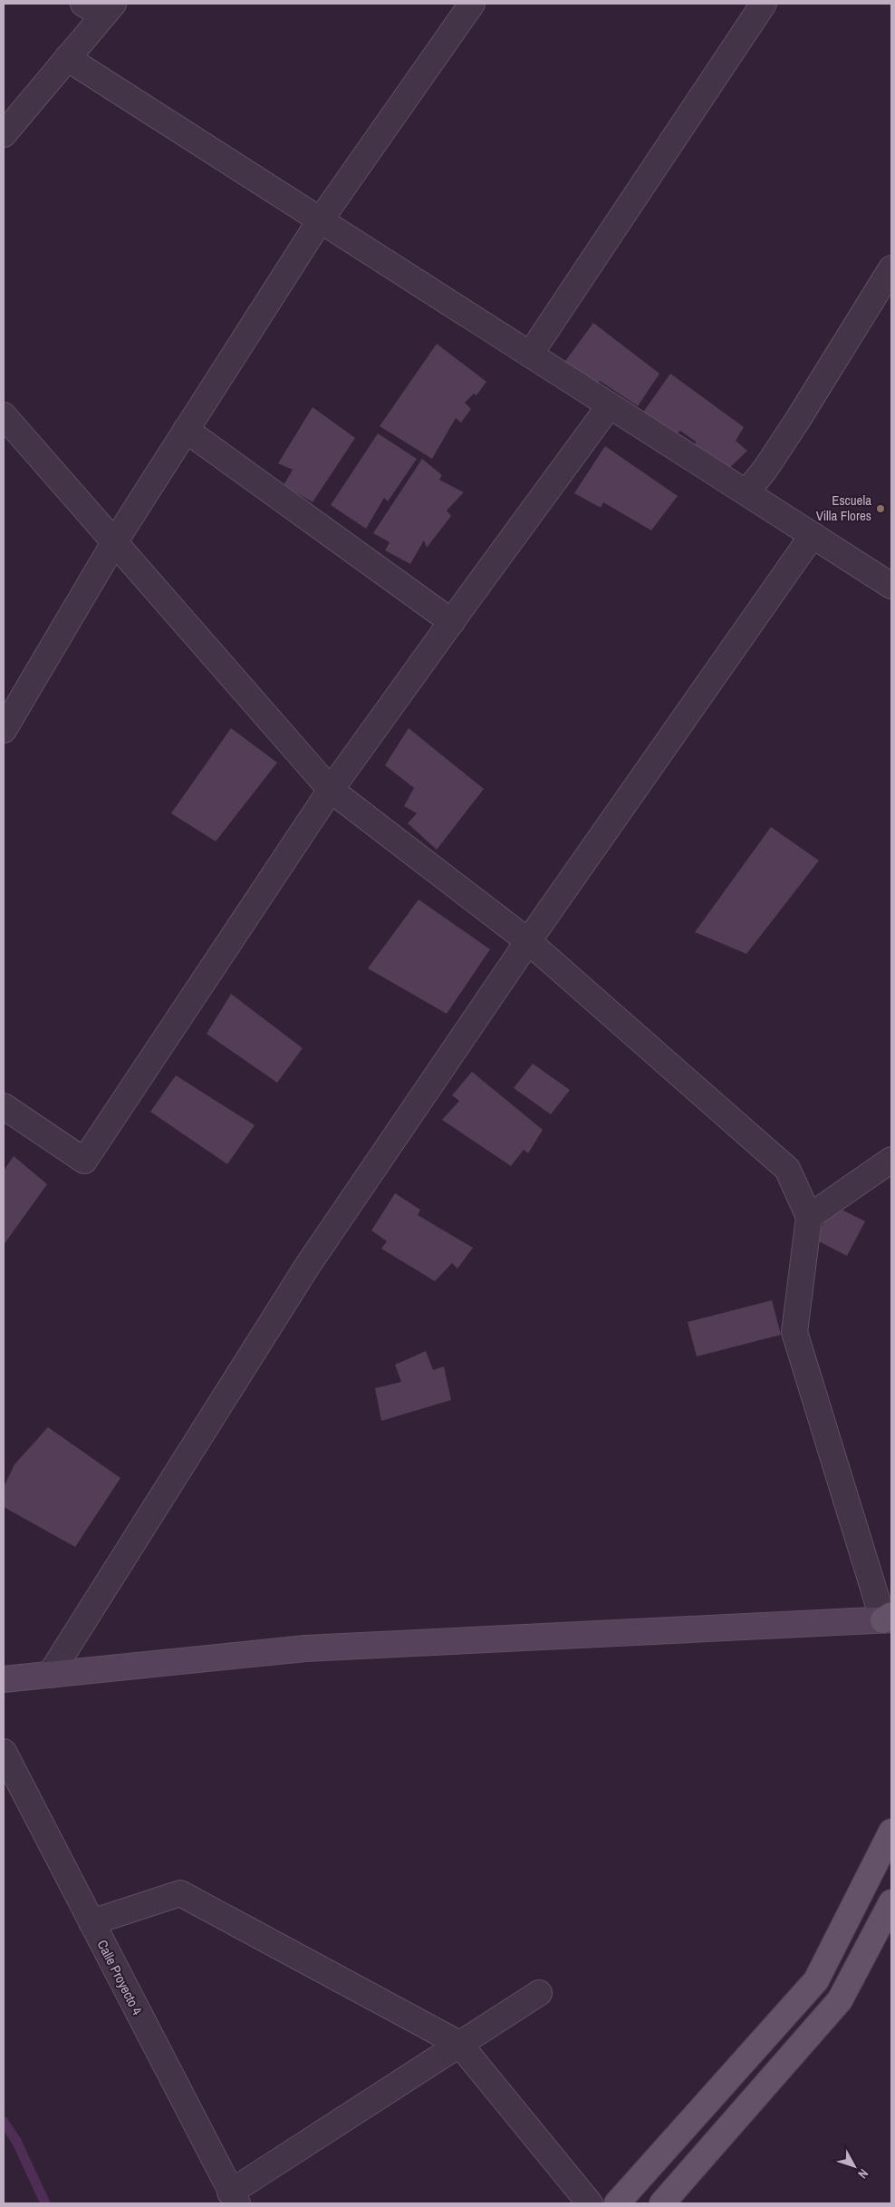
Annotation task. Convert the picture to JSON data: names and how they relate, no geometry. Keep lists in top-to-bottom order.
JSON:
{
  "streets": {
    "street": ["Calle Proyecto 4"]
  },
  "places": ["Escuela Villa Flores"],
  "north": "bottom right"
}
